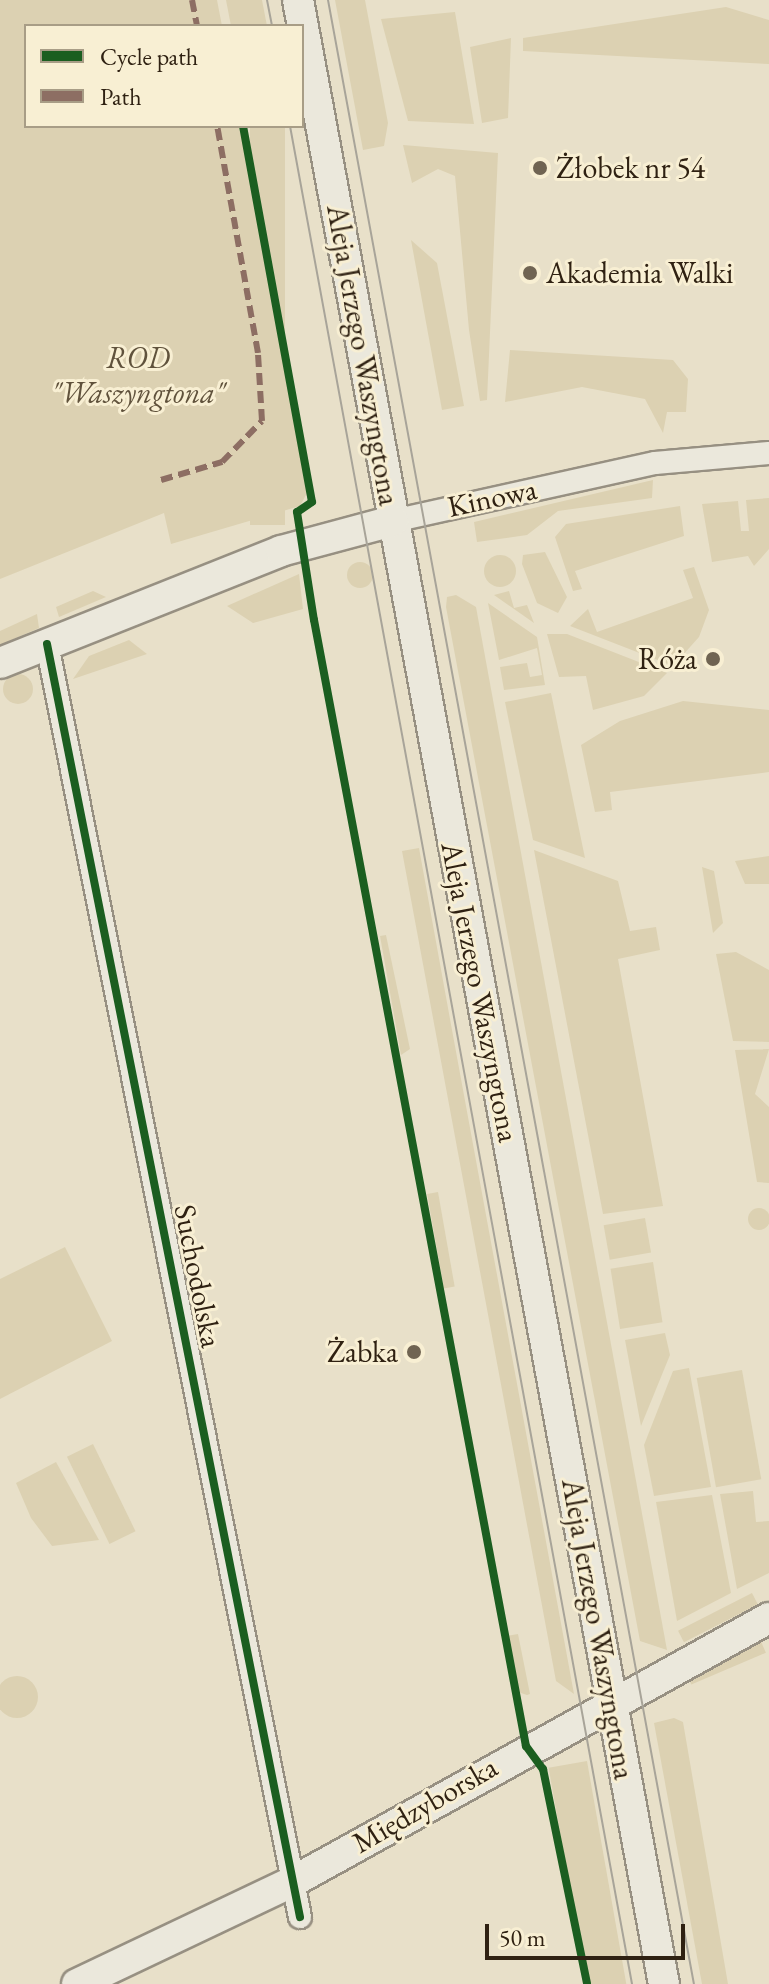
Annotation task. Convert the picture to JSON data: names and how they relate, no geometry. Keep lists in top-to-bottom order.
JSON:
{
  "streets": {
    "main road": ["Aleja Jerzego Waszyngtona", "Kinowa", "Międzyborska"],
    "street": ["Suchodolska"]
  },
  "crossings": [
    ["Aleja Jerzego Waszyngtona", "Kinowa"],
    ["Aleja Jerzego Waszyngtona", "Międzyborska"],
    ["Kinowa", "Suchodolska"],
    ["Suchodolska", "Międzyborska"]
  ],
  "parks": ["ROD \"Waszyngtona\""],
  "places": [
    "Żłobek nr 54",
    "Akademia Walki",
    "Róża",
    "Żabka"
  ],
  "legend": ["Cycle path", "Path"],
  "scale_bar": "50 m"
}
